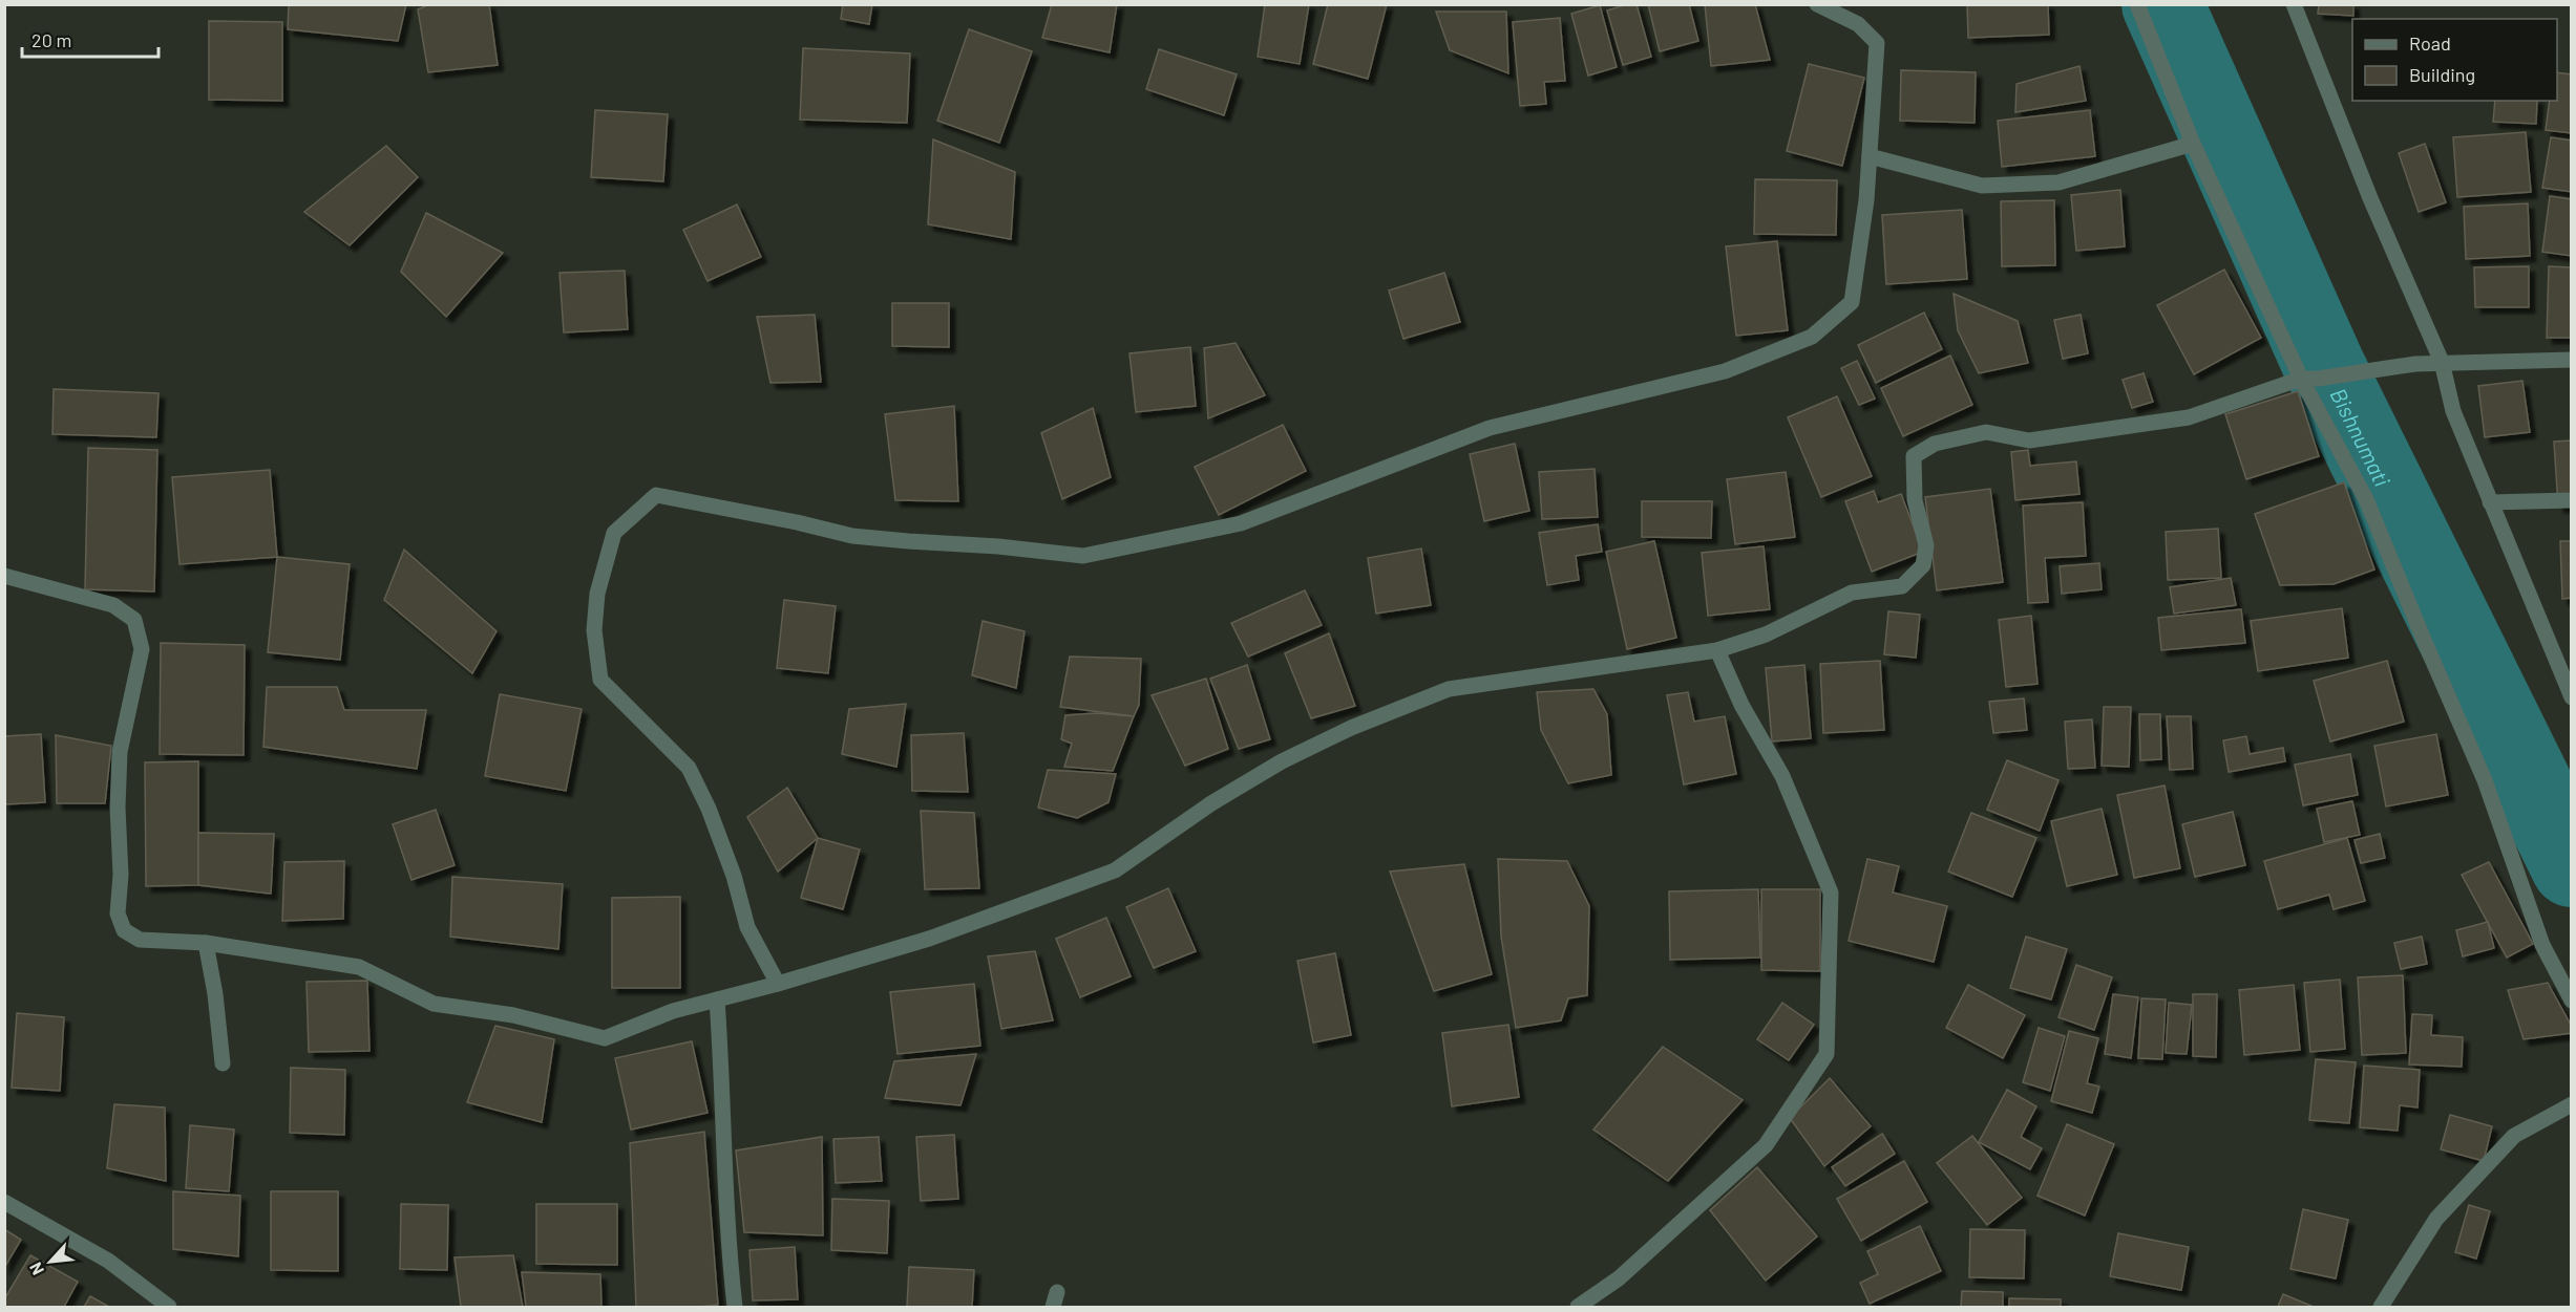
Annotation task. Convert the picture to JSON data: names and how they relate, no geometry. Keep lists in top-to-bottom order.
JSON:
{
  "water": ["Bishnumati"],
  "legend": ["Road", "Building"],
  "scale_bar": "20 m",
  "north": "bottom left"
}
